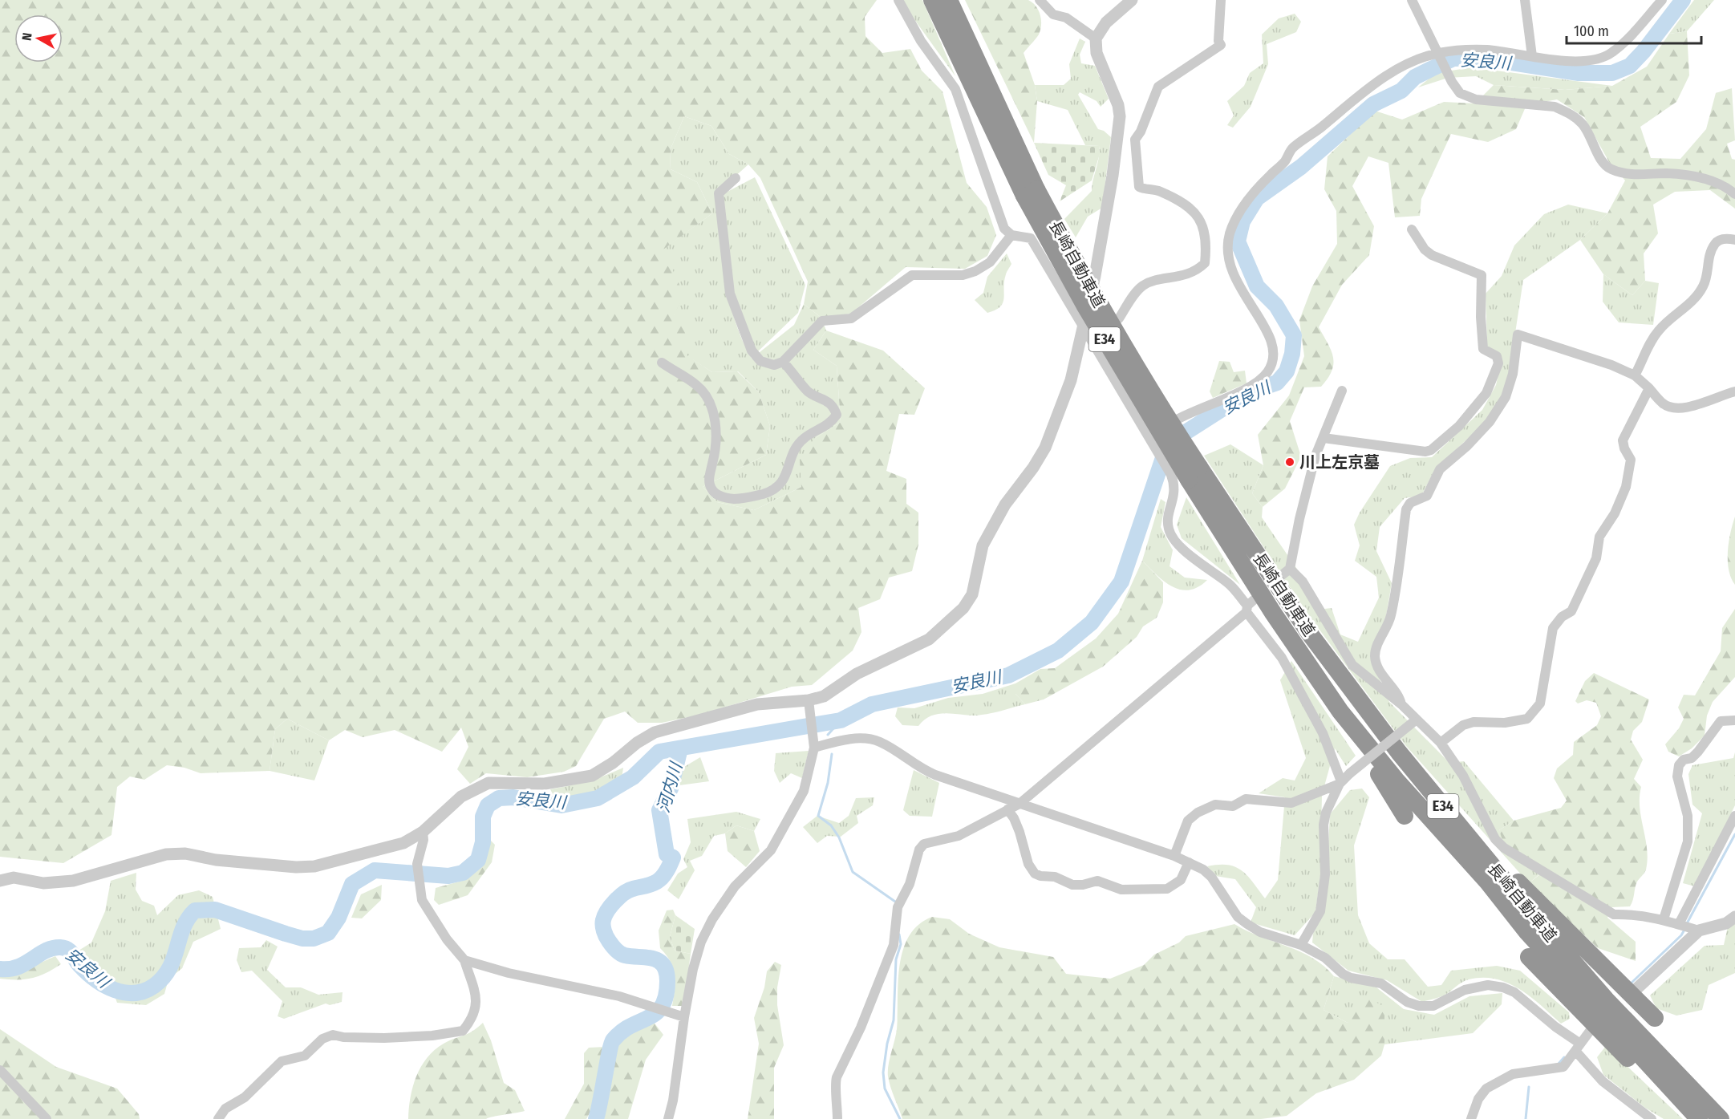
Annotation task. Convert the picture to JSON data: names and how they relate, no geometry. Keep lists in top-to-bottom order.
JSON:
{
  "streets": {
    "highway": ["長崎自動車道", "E34"]
  },
  "water": ["安良川", "河内川"],
  "places": ["川上左京墓"],
  "scale_bar": "100 m",
  "north": "left"
}
